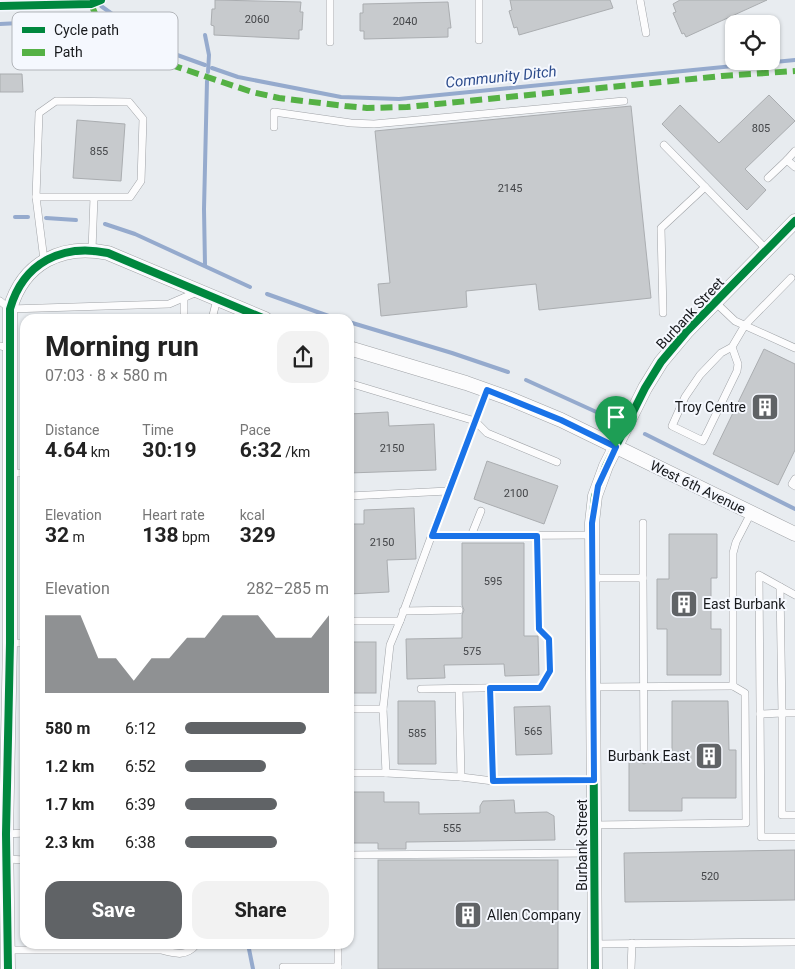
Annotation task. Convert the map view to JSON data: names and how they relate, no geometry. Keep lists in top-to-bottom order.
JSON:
{
  "streets": {
    "street": ["Burbank Street", "West 6th Avenue"]
  },
  "crossings": [
    ["Burbank Street", "West 6th Avenue"]
  ],
  "water": ["Community Ditch"],
  "places": {
    "building": [
      "Troy Centre",
      "East Burbank",
      "Burbank East",
      "Allen Company"
    ]
  },
  "house_numbers": [
    "2060",
    "2040",
    "805",
    "855",
    "2145",
    "2150",
    "2100",
    "2150",
    "595",
    "575",
    "565",
    "585",
    "555",
    "520"
  ],
  "legend": ["Cycle path", "Path"],
  "page": {
    "heading": ["Morning run", "07:03 · 8 × 580 m"],
    "stats": [
      ["Distance", "4.64 km"],
      ["Time", "30:19"],
      ["Pace", "6:32 /km"],
      ["Elevation", "32 m"],
      ["Heart rate", "138 bpm"],
      ["kcal", "329"]
    ],
    "chart": ["Elevation", "282–285 m"],
    "list": [
      {
        "name": "580 m",
        "note": "6:12"
      },
      {
        "name": "1.2 km",
        "note": "6:52"
      },
      {
        "name": "1.7 km",
        "note": "6:39"
      },
      {
        "name": "2.3 km",
        "note": "6:38"
      }
    ],
    "buttons": ["Save", "Share"]
  }
}
